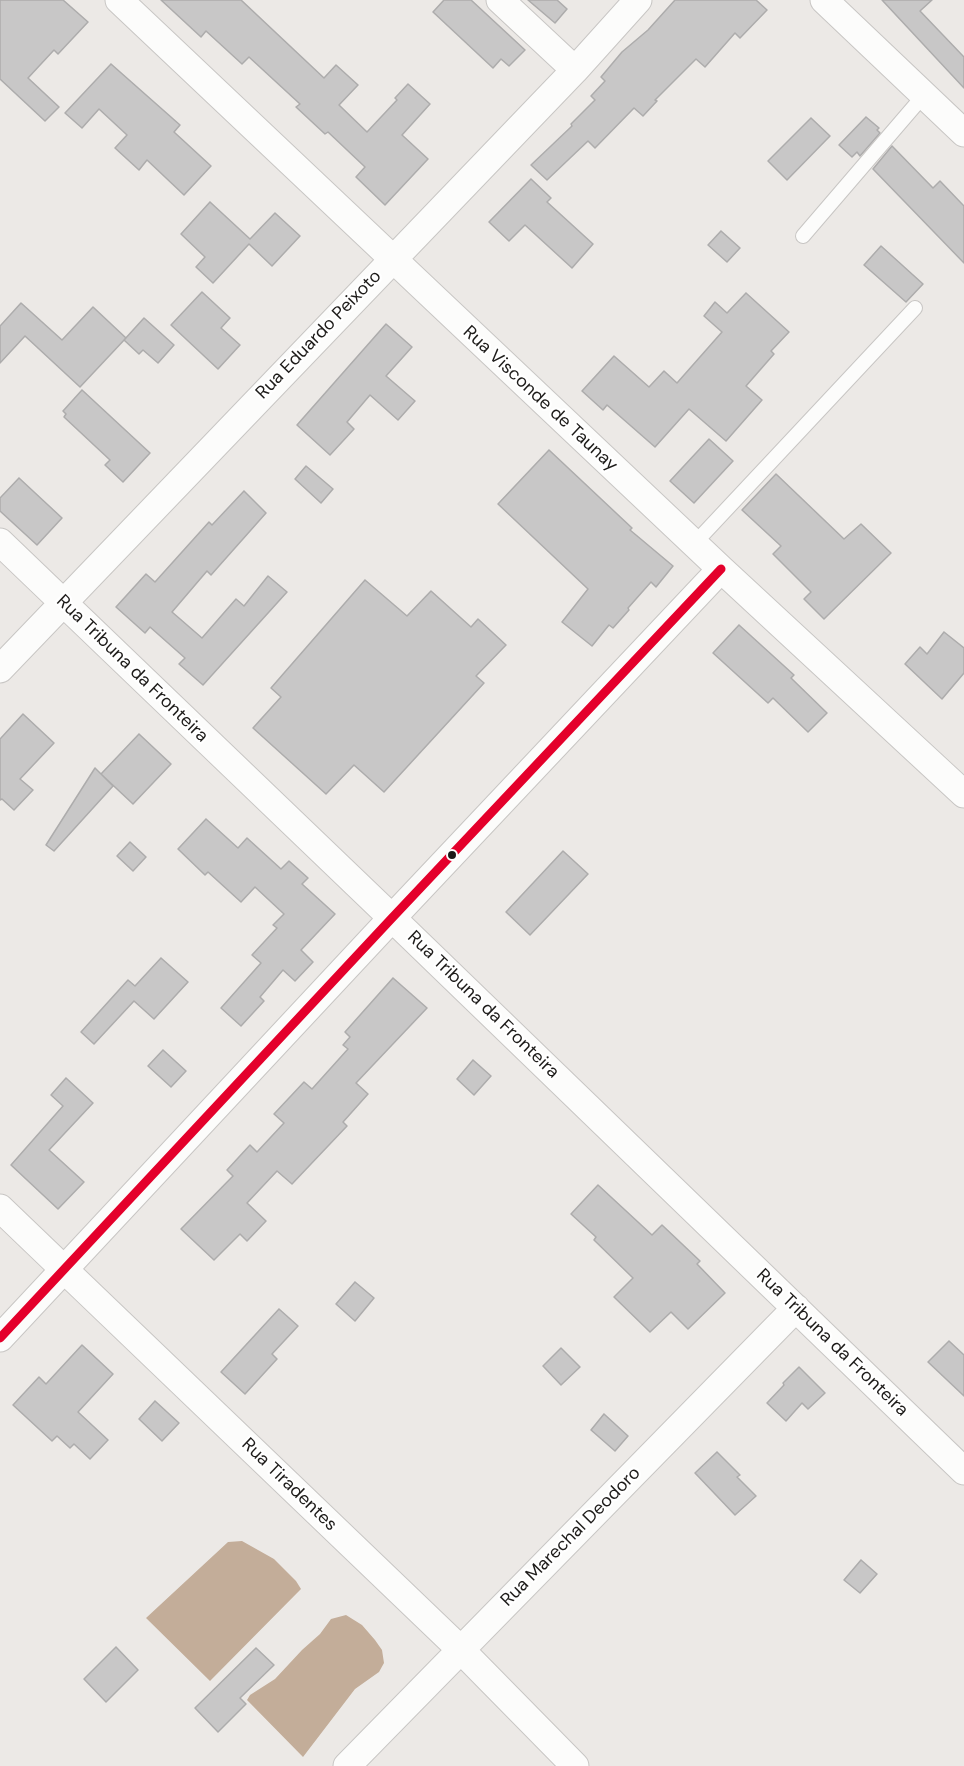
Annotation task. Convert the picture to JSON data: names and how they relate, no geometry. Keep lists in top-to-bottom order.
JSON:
{
  "streets": {
    "street": [
      "Rua Eduardo Peixoto",
      "Rua Visconde de Taunay",
      "Rua Tribuna da Fronteira",
      "Rua Tiradentes",
      "Rua Marechal Deodoro"
    ]
  },
  "crossings": [
    ["Rua Eduardo Peixoto", "Rua Visconde de Taunay"],
    ["Rua Eduardo Peixoto", "Rua Tribuna da Fronteira"],
    ["Rua Tribuna da Fronteira", "Rua Marechal Deodoro"],
    ["Rua Tiradentes", "Rua Marechal Deodoro"]
  ]
}
